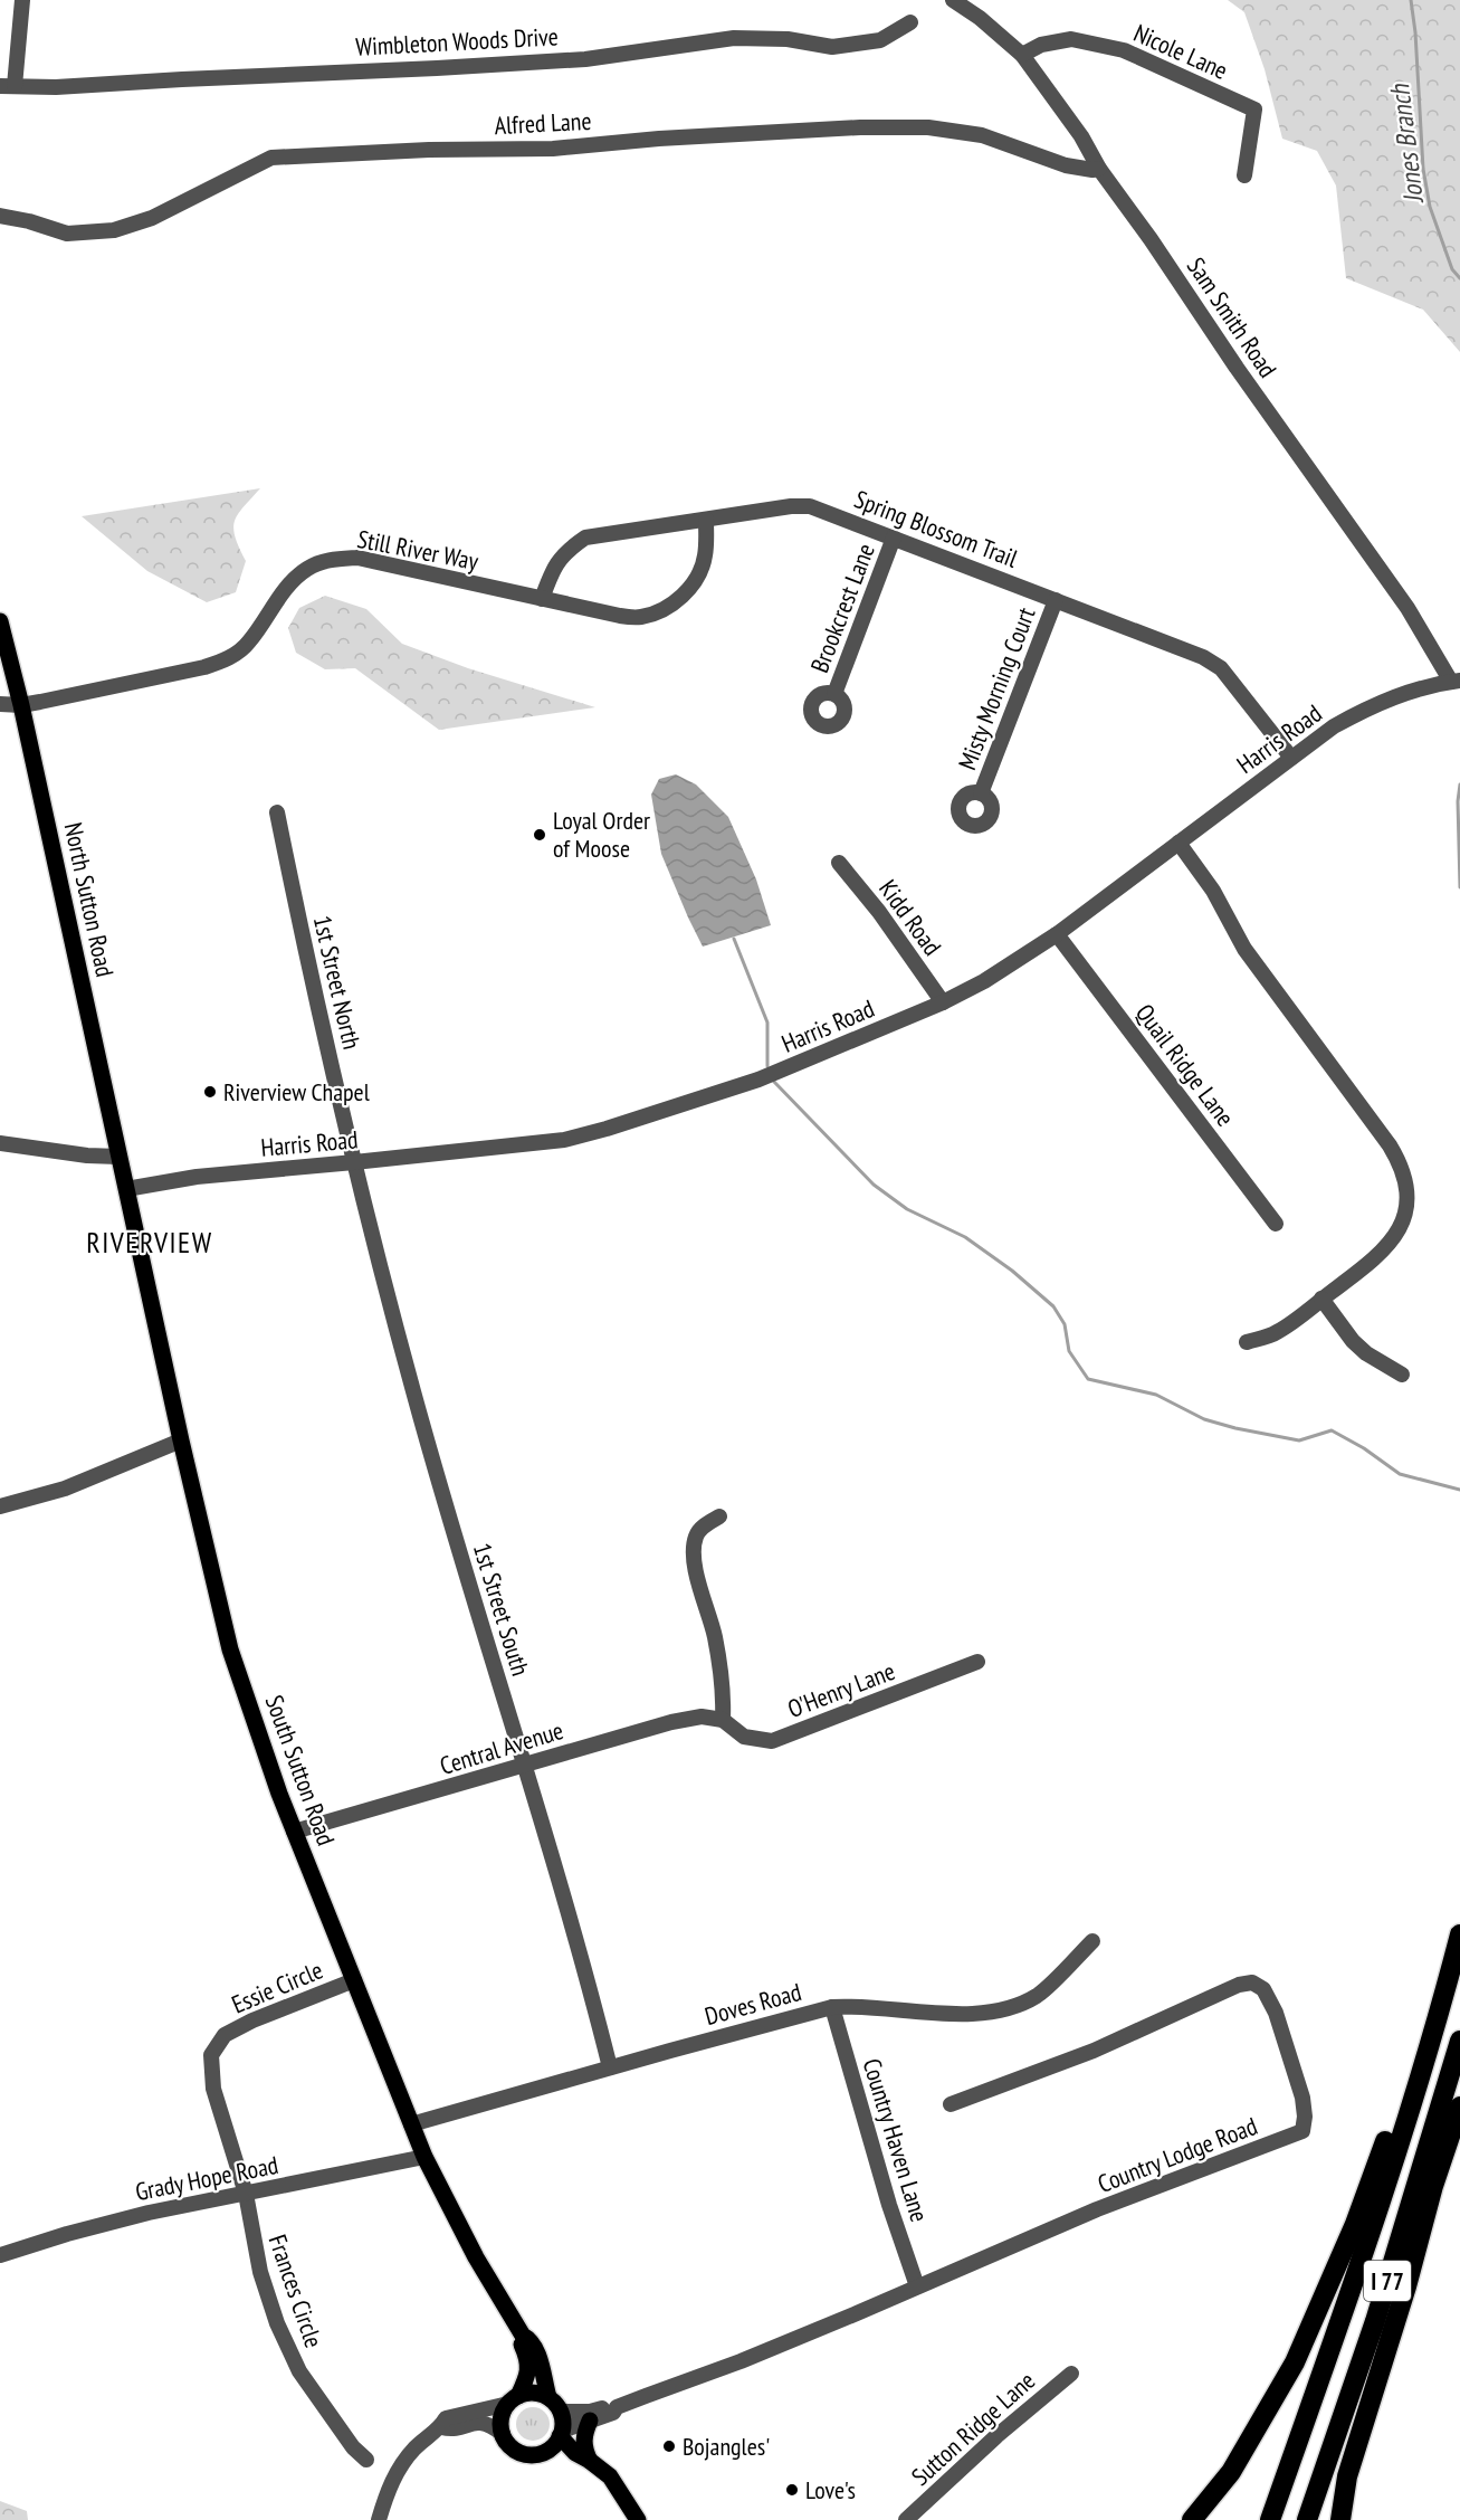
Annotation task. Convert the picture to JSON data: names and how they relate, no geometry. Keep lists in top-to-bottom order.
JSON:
{
  "streets": {
    "highway": ["I 77"],
    "main road": ["North Sutton Road", "South Sutton Road"],
    "street": [
      "Wimbleton Woods Drive",
      "Nicole Lane",
      "Alfred Lane",
      "Sam Smith Road",
      "Spring Blossom Trail",
      "Still River Way",
      "Brookcrest Lane",
      "Misty Morning Court",
      "Harris Road",
      "Kidd Road",
      "1st Street North",
      "Quail Ridge Lane",
      "1st Street South",
      "O'Henry Lane",
      "Central Avenue",
      "Essie Circle",
      "Doves Road",
      "Country Haven Lane",
      "Country Lodge Road",
      "Grady Hope Road",
      "Frances Circle",
      "Sutton Ridge Lane"
    ]
  },
  "crossings": [
    ["Nicole Lane", "Sam Smith Road"],
    ["Alfred Lane", "Sam Smith Road"],
    ["Sam Smith Road", "Harris Road"],
    ["Spring Blossom Trail", "Still River Way"],
    ["Spring Blossom Trail", "Brookcrest Lane"],
    ["Spring Blossom Trail", "Misty Morning Court"],
    ["Spring Blossom Trail", "Harris Road"],
    ["Still River Way", "North Sutton Road"],
    ["Harris Road", "North Sutton Road"],
    ["Harris Road", "Kidd Road"],
    ["Harris Road", "1st Street North"],
    ["Harris Road", "Quail Ridge Lane"],
    ["Harris Road", "1st Street South"],
    ["Harris Road", "South Sutton Road"],
    ["North Sutton Road", "South Sutton Road"],
    ["1st Street North", "1st Street South"],
    ["1st Street South", "Central Avenue"],
    ["1st Street South", "Doves Road"],
    ["O'Henry Lane", "Central Avenue"],
    ["Central Avenue", "South Sutton Road"],
    ["South Sutton Road", "Essie Circle"],
    ["South Sutton Road", "Doves Road"],
    ["South Sutton Road", "Country Lodge Road"],
    ["South Sutton Road", "Grady Hope Road"],
    ["Essie Circle", "Grady Hope Road"],
    ["Essie Circle", "Frances Circle"],
    ["Doves Road", "Country Haven Lane"],
    ["Country Haven Lane", "Country Lodge Road"],
    ["Grady Hope Road", "Frances Circle"]
  ],
  "districts": ["RIVERVIEW"],
  "water": ["Jones Branch"],
  "places": [
    "Loyal Order of Moose",
    "Riverview Chapel",
    "Bojangles'",
    "Love's"
  ]
}
